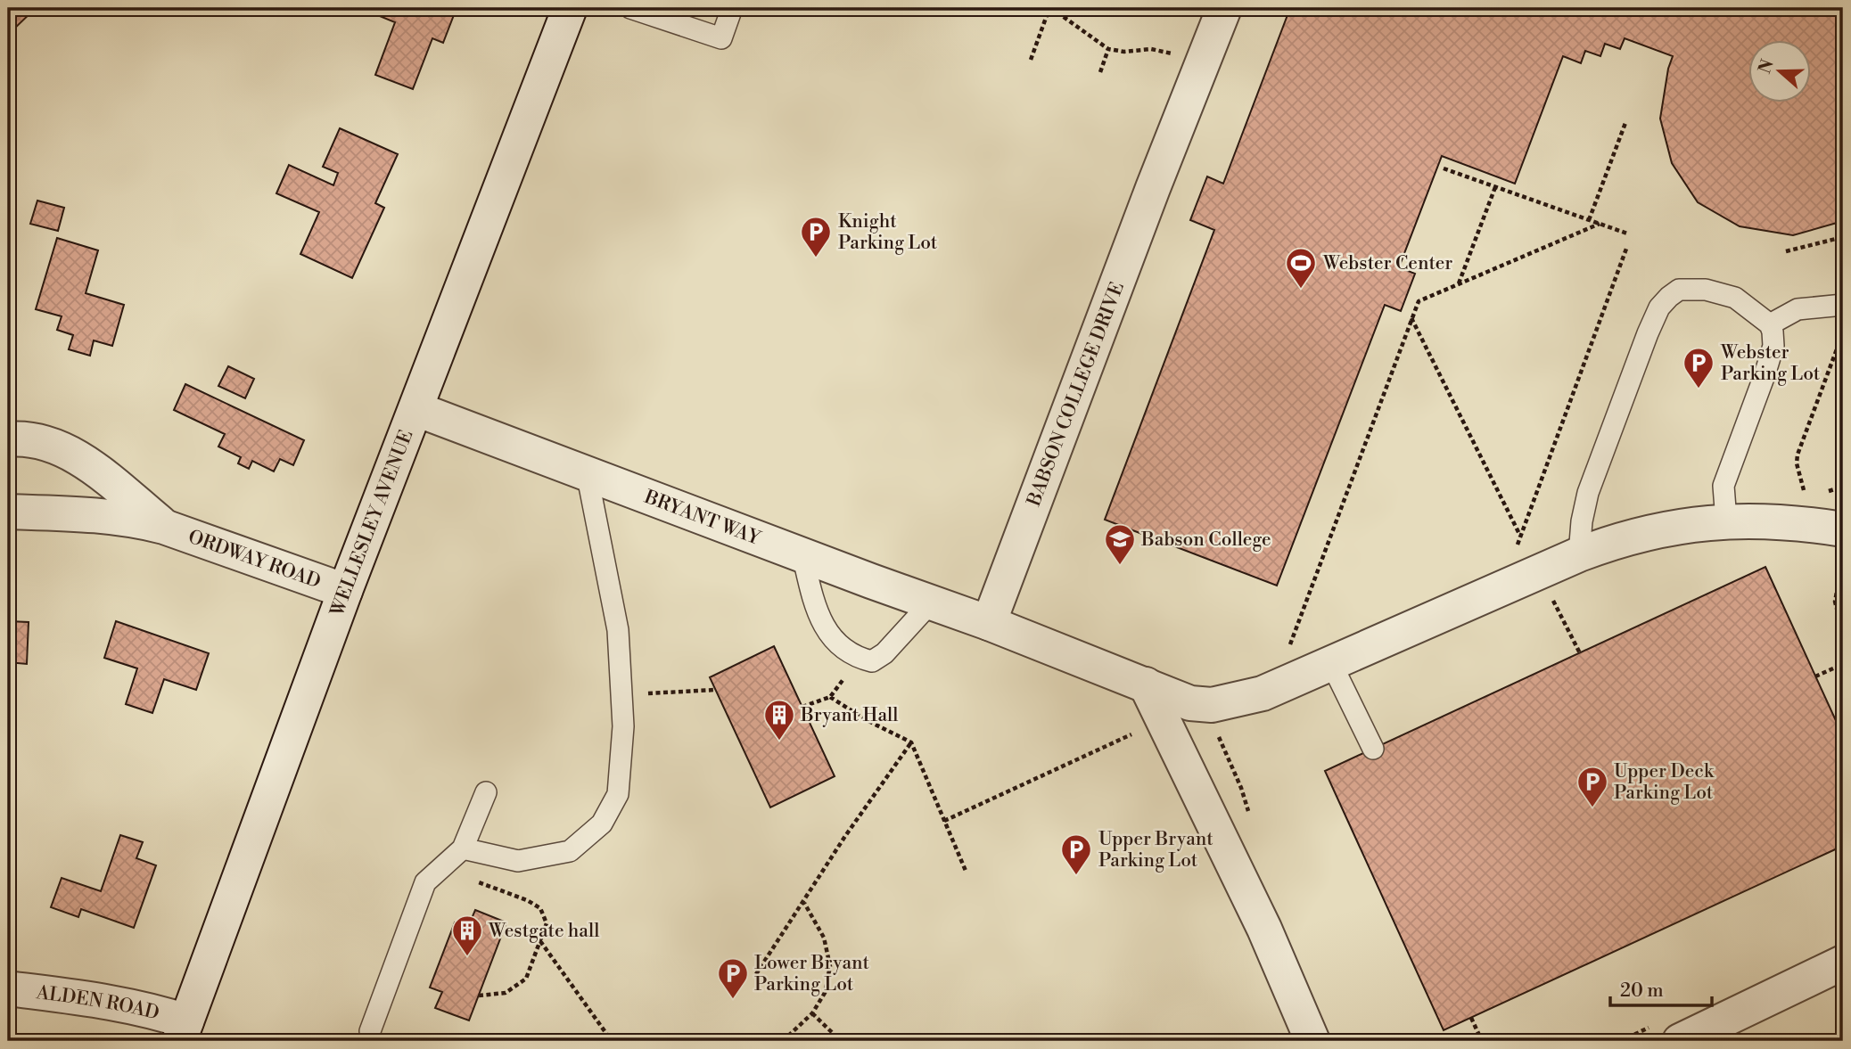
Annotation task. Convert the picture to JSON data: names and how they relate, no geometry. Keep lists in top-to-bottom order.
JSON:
{
  "streets": {
    "street": [
      "BABSON COLLEGE DRIVE",
      "BRYANT WAY",
      "WELLESLEY AVENUE",
      "ORDWAY ROAD",
      "ALDEN ROAD"
    ]
  },
  "crossings": [
    ["BABSON COLLEGE DRIVE", "BRYANT WAY"],
    ["BRYANT WAY", "WELLESLEY AVENUE"],
    ["WELLESLEY AVENUE", "ORDWAY ROAD"],
    ["WELLESLEY AVENUE", "ALDEN ROAD"]
  ],
  "places": {
    "parking": [
      "Knight Parking Lot",
      "Webster Parking Lot",
      "Upper Deck Parking Lot",
      "Upper Bryant Parking Lot",
      "Lower Bryant Parking Lot"
    ],
    "sports": ["Webster Center"],
    "school or university": ["Babson College"],
    "building": ["Bryant Hall", "Westgate hall"]
  },
  "scale_bar": "20 m",
  "north": "left"
}
